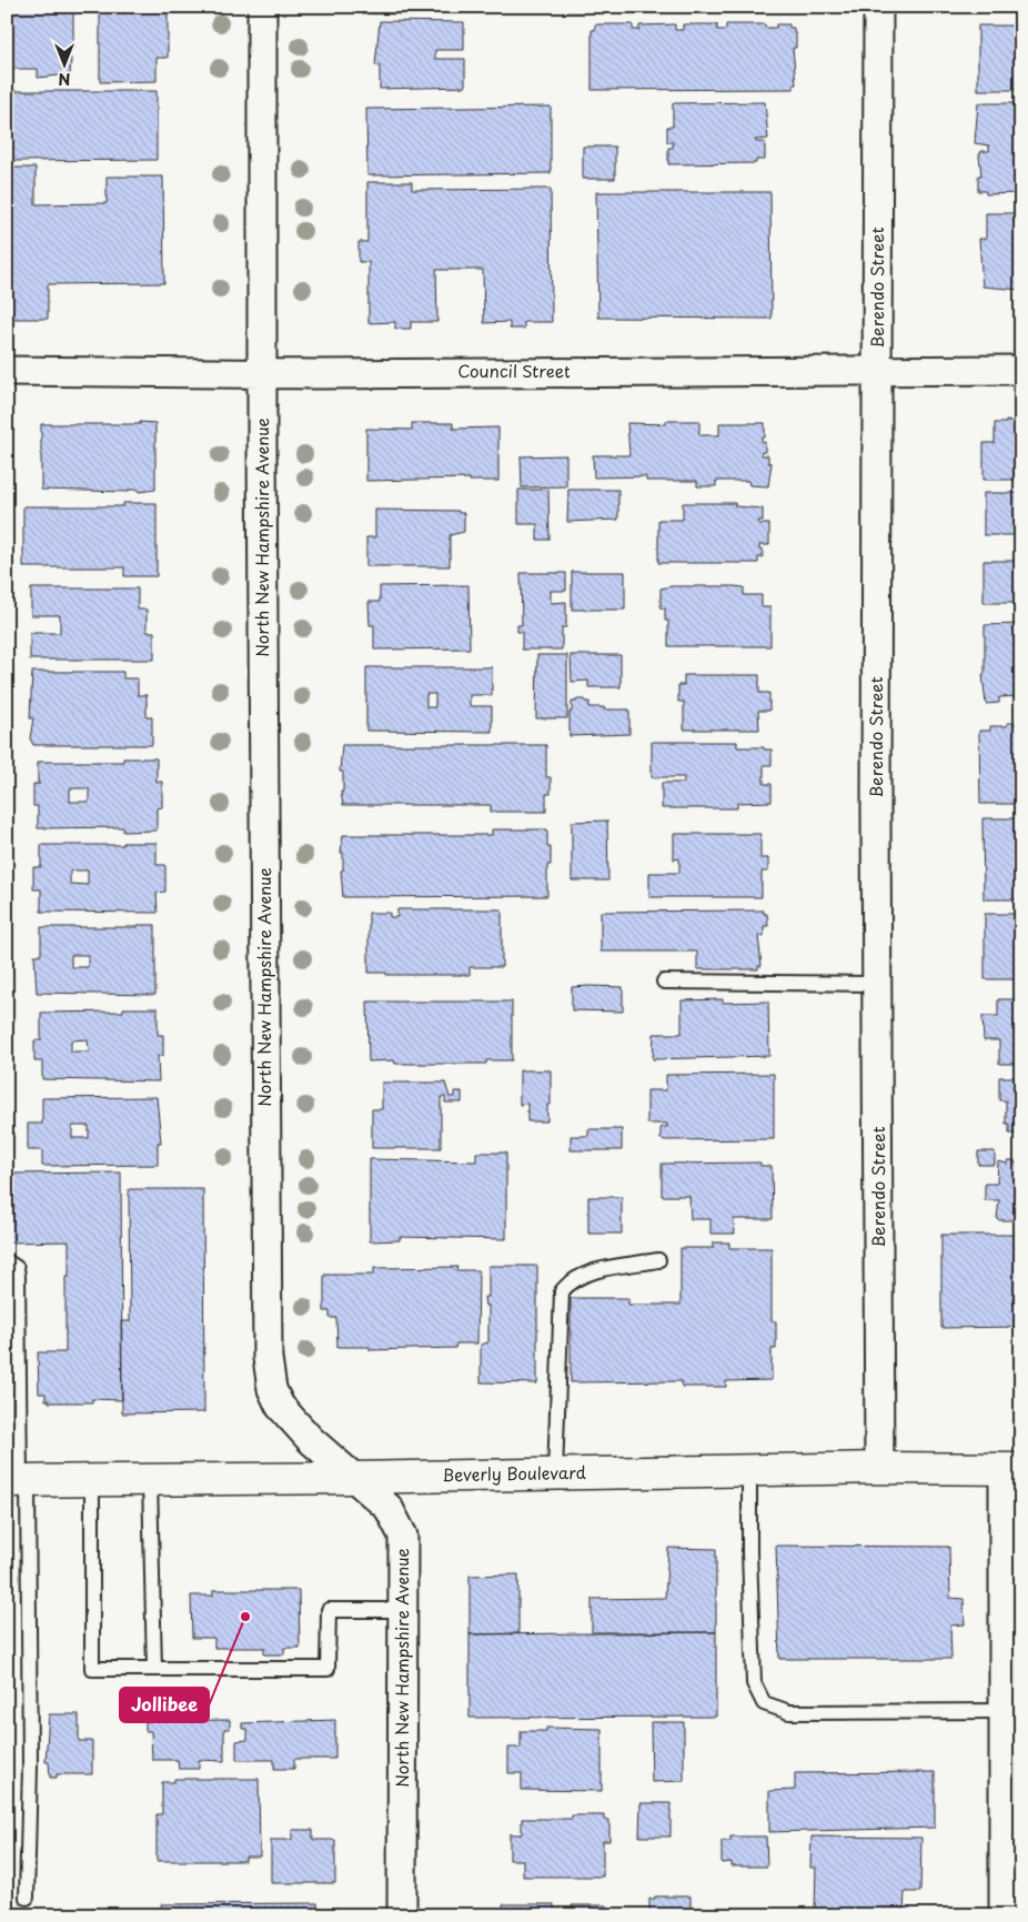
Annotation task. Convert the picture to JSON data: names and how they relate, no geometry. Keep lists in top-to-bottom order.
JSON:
{
  "streets": {
    "main road": ["Beverly Boulevard"],
    "street": ["Berendo Street", "Council Street", "North New Hampshire Avenue"]
  },
  "crossings": [
    ["Berendo Street", "Council Street"],
    ["Berendo Street", "Beverly Boulevard"],
    ["Council Street", "North New Hampshire Avenue"],
    ["North New Hampshire Avenue", "Beverly Boulevard"]
  ],
  "places": ["Jollibee"],
  "north": "bottom"
}
